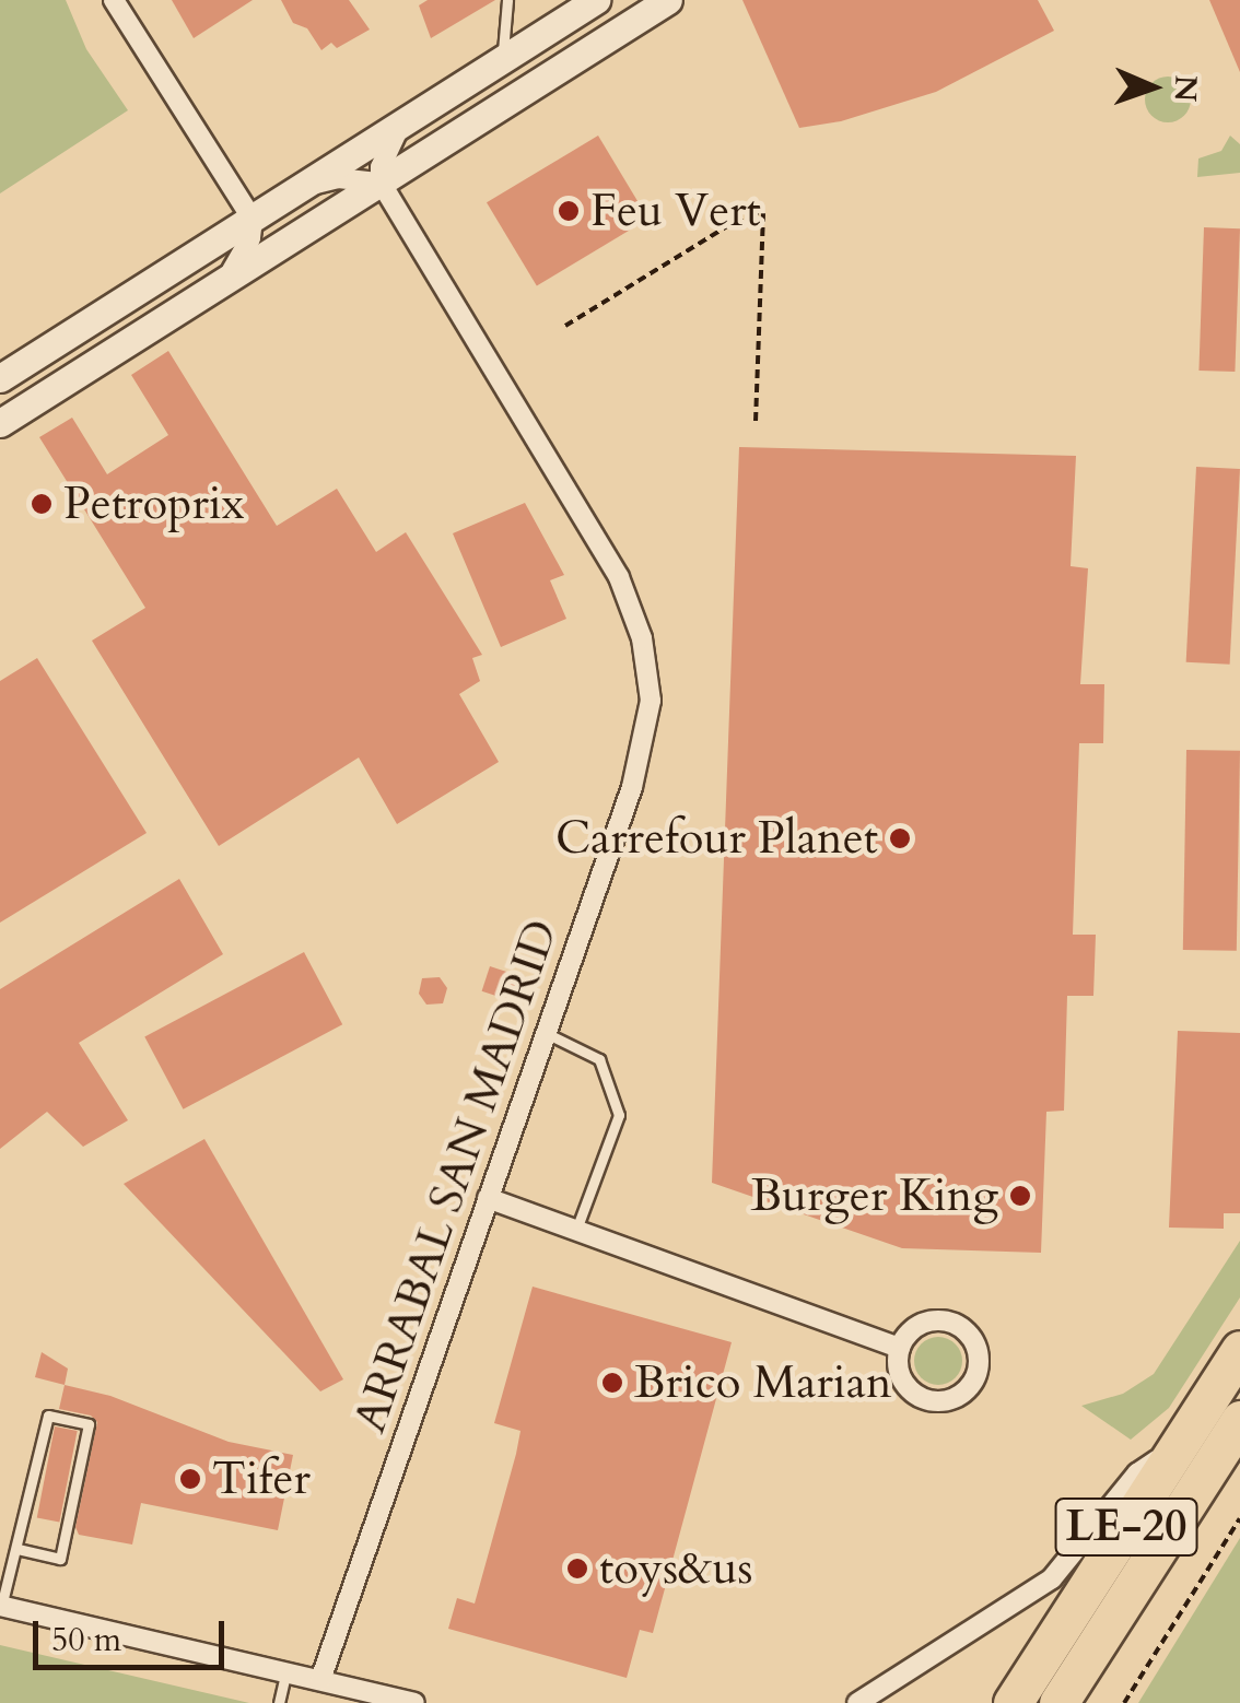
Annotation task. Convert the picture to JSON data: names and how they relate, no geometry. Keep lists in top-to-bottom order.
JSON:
{
  "streets": {
    "highway": ["LE-20"],
    "street": ["ARRABAL SAN MADRID"]
  },
  "places": [
    "Feu Vert",
    "Petroprix",
    "Carrefour Planet",
    "Burger King",
    "Brico Marian",
    "Tifer",
    "toys&us"
  ],
  "scale_bar": "50 m",
  "north": "right"
}
